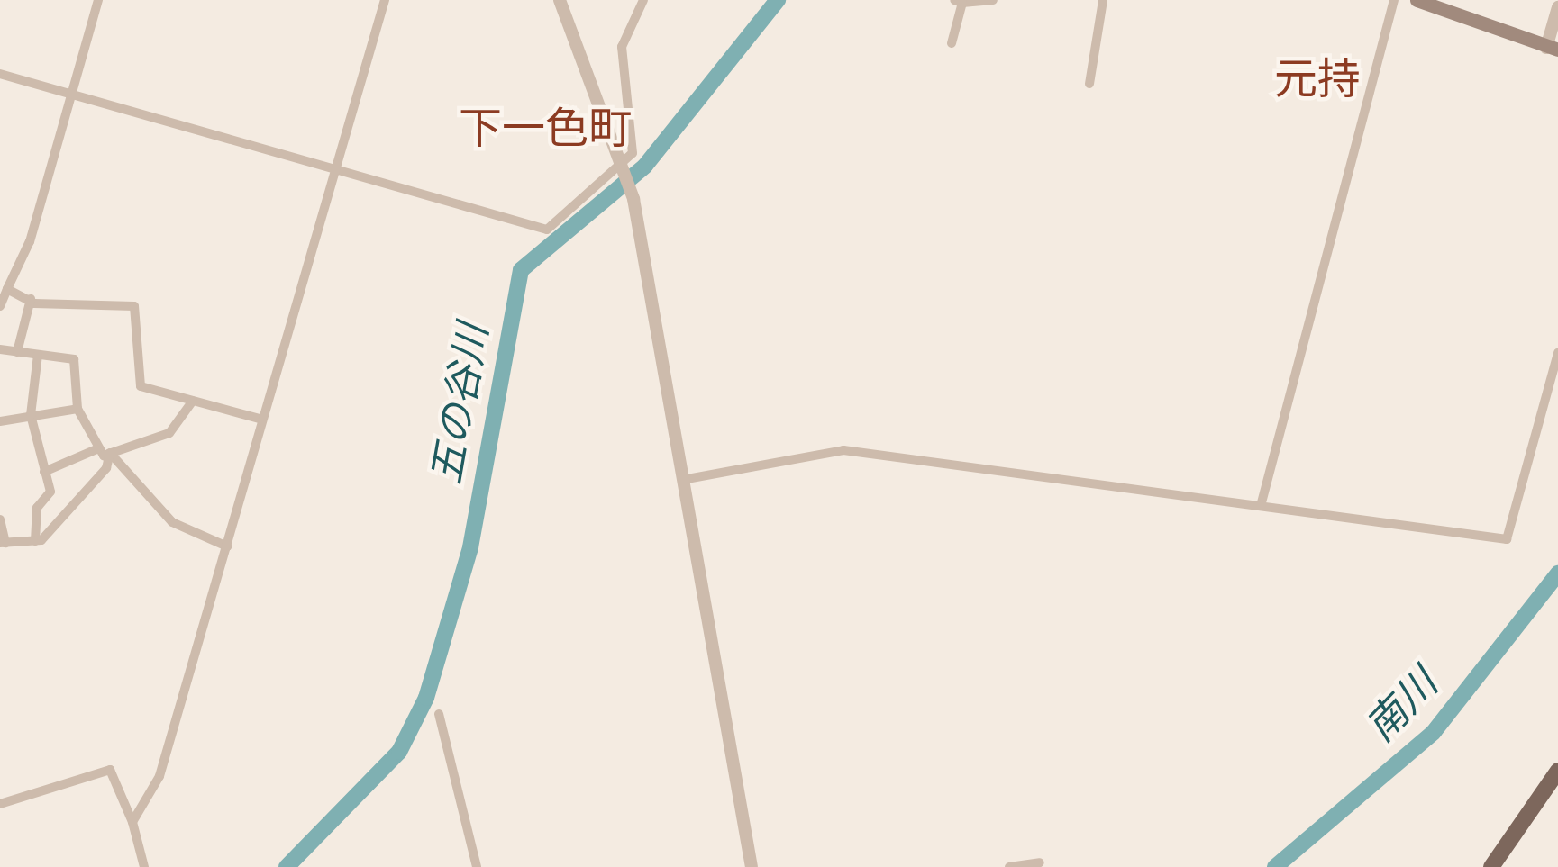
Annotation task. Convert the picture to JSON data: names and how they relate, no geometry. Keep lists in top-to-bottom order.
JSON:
{
  "districts": ["元持", "下一色町"],
  "water": ["五の谷川", "南川"]
}
